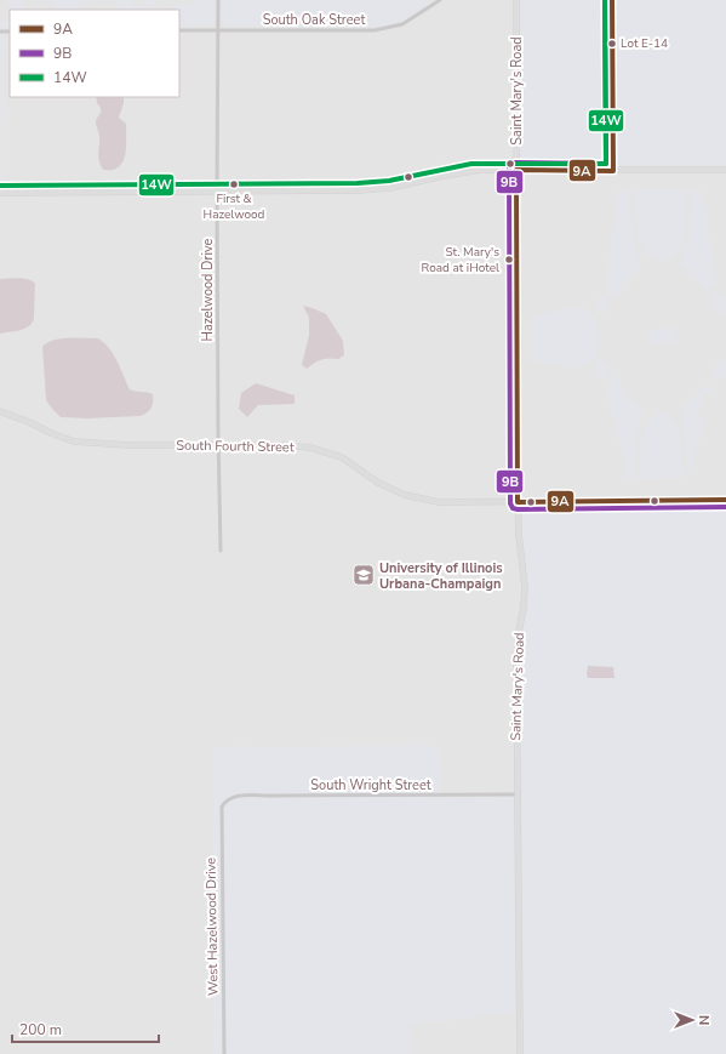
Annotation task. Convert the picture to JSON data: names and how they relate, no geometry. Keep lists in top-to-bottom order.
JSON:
{
  "streets": {
    "street": [
      "South Oak Street",
      "Saint Mary's Road",
      "Hazelwood Drive",
      "South Fourth Street",
      "South Wright Street",
      "West Hazelwood Drive"
    ]
  },
  "crossings": [
    ["South Oak Street", "Hazelwood Drive"],
    ["Saint Mary's Road", "South Fourth Street"],
    ["Saint Mary's Road", "South Wright Street"],
    ["Hazelwood Drive", "South Fourth Street"],
    ["South Wright Street", "West Hazelwood Drive"]
  ],
  "places": {
    "other": ["Lot E-14", "First & Hazelwood", "St. Mary's Road at iHotel"],
    "school or university": ["University of Illinois Urbana-Champaign"]
  },
  "lines": ["transit line 9A", "transit line 9B", "transit line 14W"],
  "legend": ["9A", "9B", "14W"],
  "scale_bar": "200 m",
  "north": "right"
}
